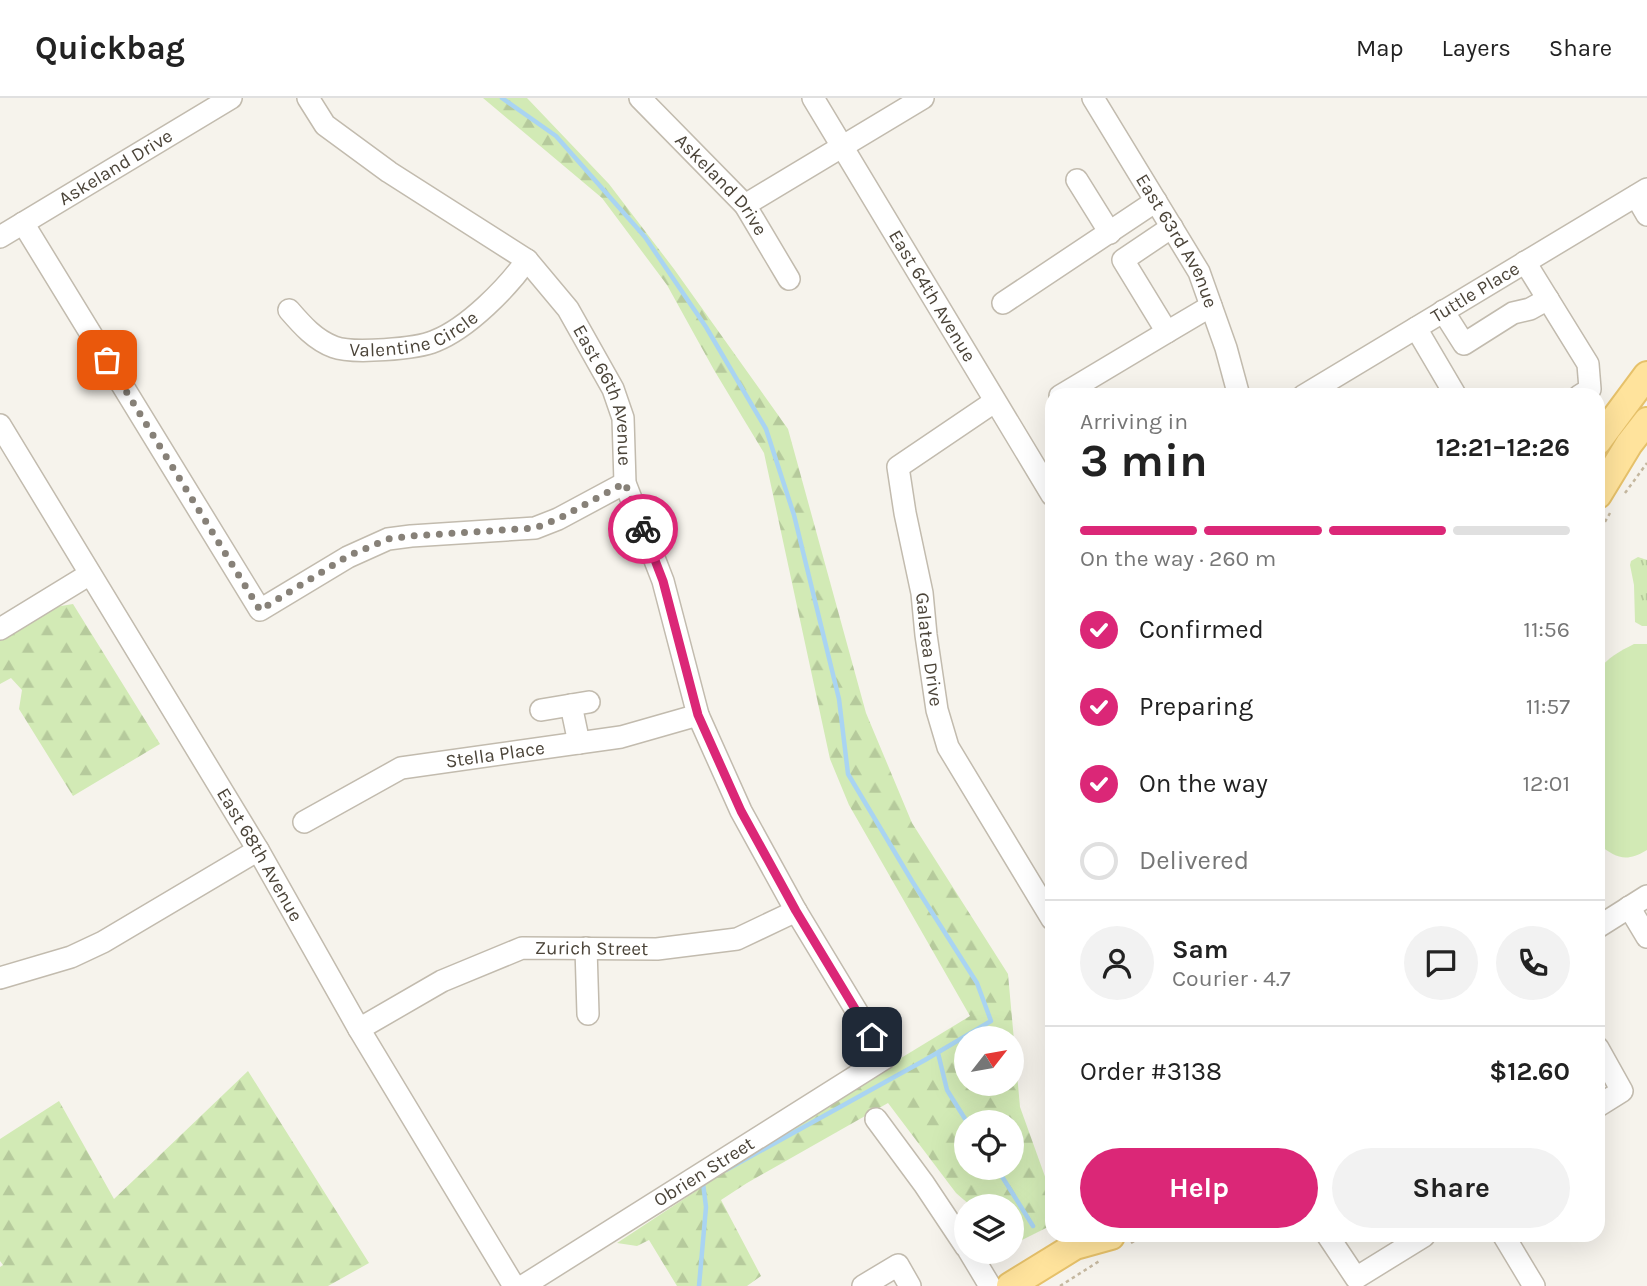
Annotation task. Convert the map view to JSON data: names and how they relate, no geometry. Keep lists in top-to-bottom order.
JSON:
{
  "streets": {
    "street": [
      "Askeland Drive",
      "East 63rd Avenue",
      "Tuttle Place",
      "East 64th Avenue",
      "Valentine Circle",
      "East 66th Avenue",
      "Galatea Drive",
      "Stella Place",
      "East 68th Avenue",
      "Zurich Street",
      "Obrien Street"
    ]
  },
  "crossings": [
    ["East 64th Avenue", "Galatea Drive"],
    ["Valentine Circle", "East 66th Avenue"],
    ["East 66th Avenue", "Stella Place"],
    ["East 66th Avenue", "Zurich Street"],
    ["East 66th Avenue", "Obrien Street"],
    ["East 68th Avenue", "Zurich Street"]
  ],
  "north": "top right",
  "page": {
    "header": "Quickbag",
    "nav": ["Map", "Layers", "Share"],
    "heading": ["3 min", "Arriving in", "12:21–12:26"],
    "panel": [
      "Sam",
      "Courier · 4.7",
      "Order #3138",
      "$12.60"
    ],
    "bar": "On the way · 260 m",
    "list": [
      ["Confirmed", "11:56"],
      ["Preparing", "11:57"],
      ["On the way", "12:01"],
      "Delivered"
    ],
    "buttons": ["Help", "Share"]
  }
}
